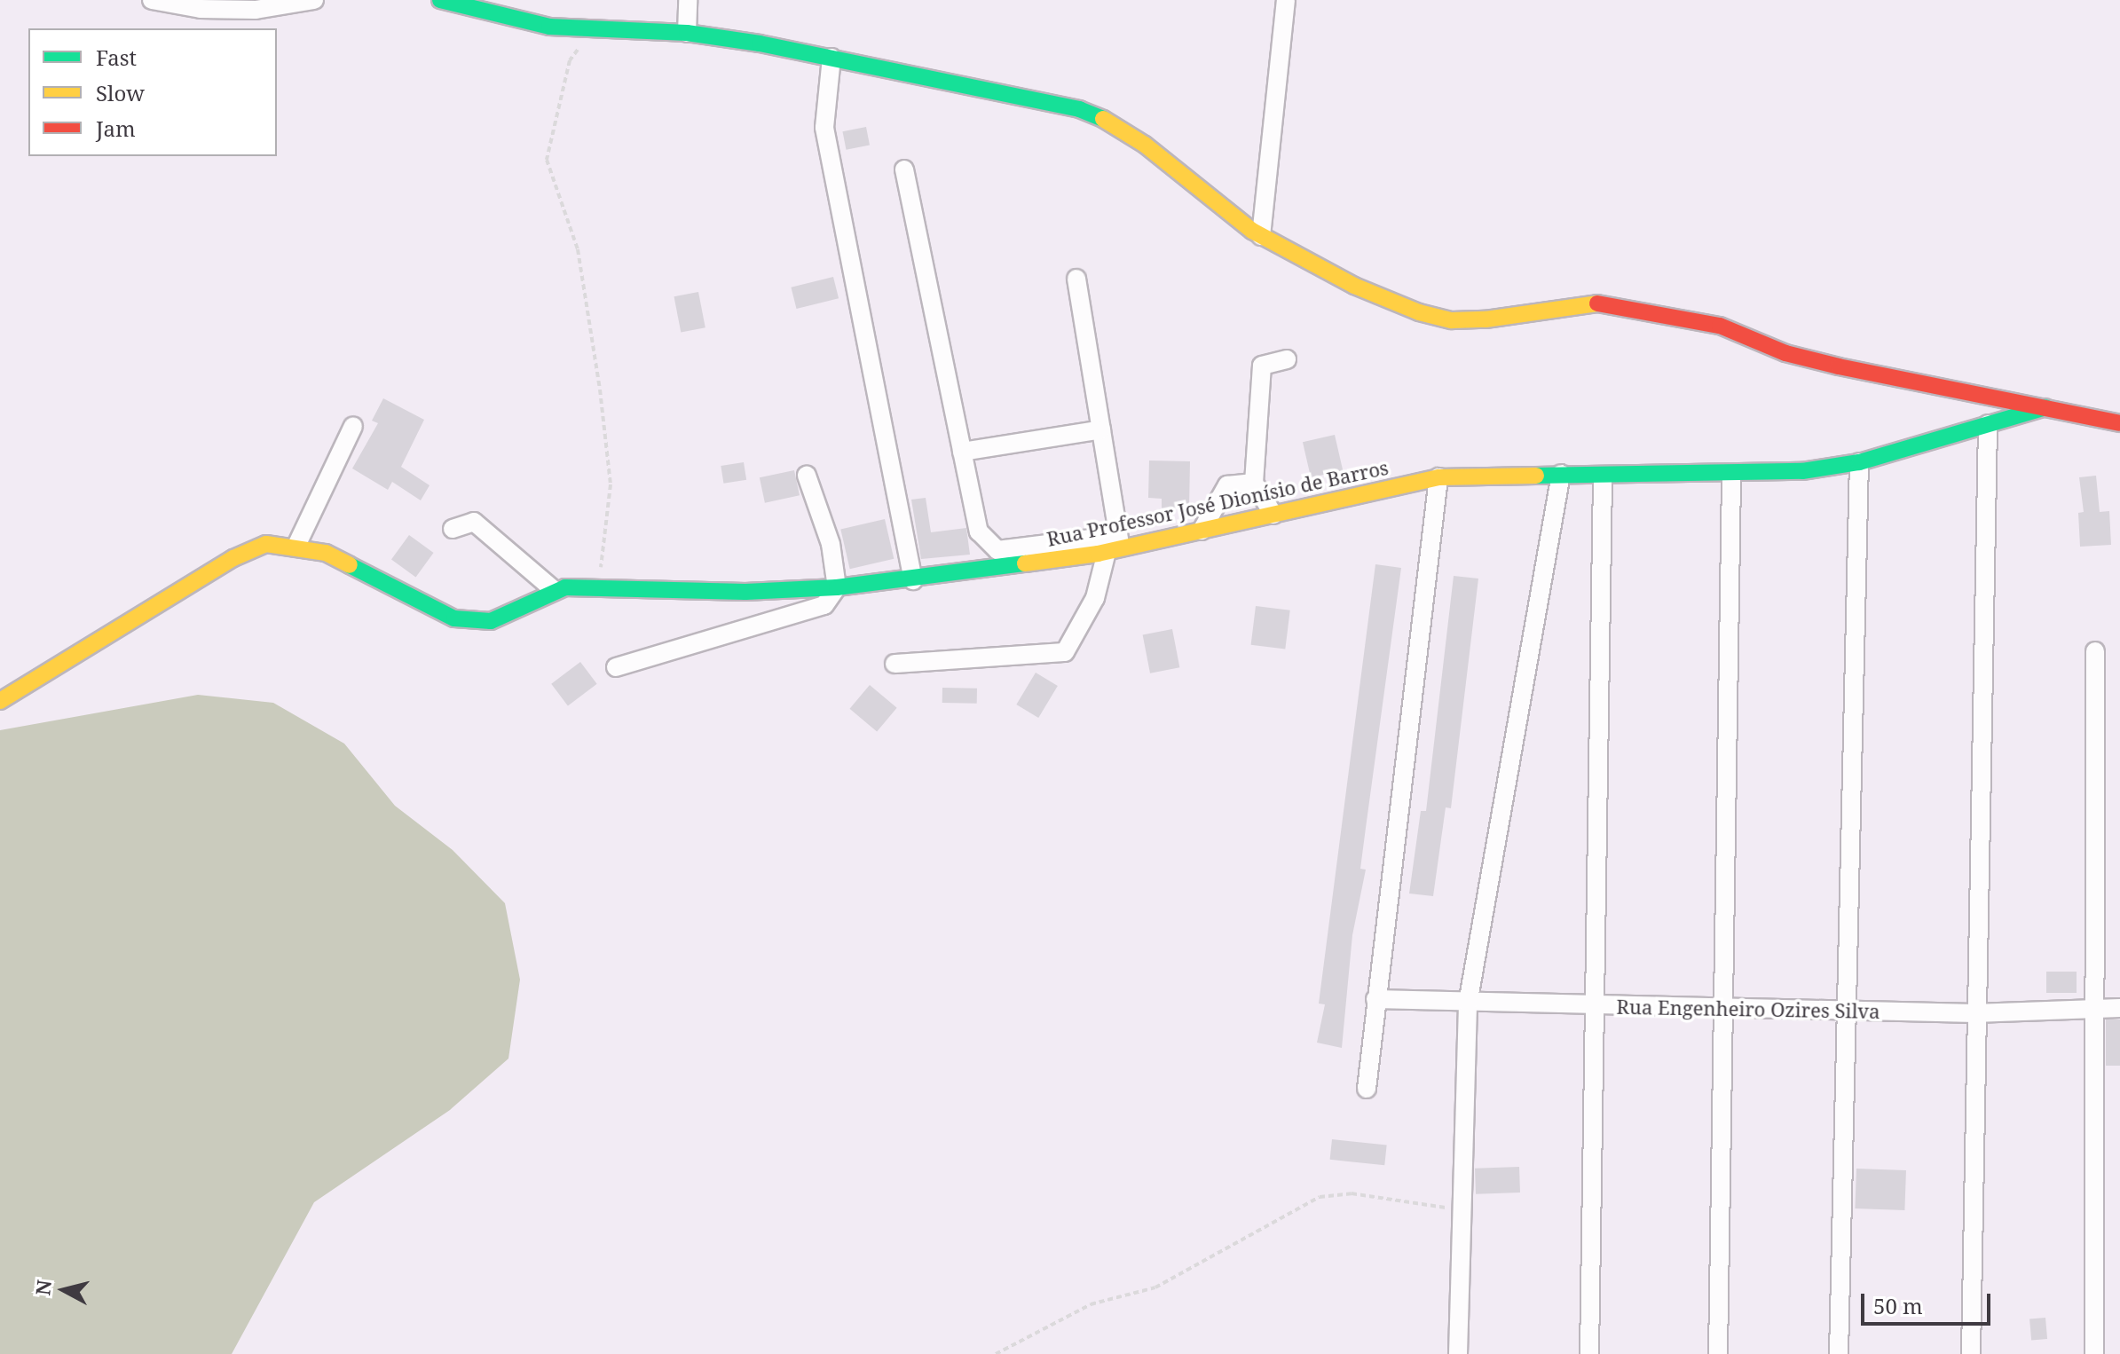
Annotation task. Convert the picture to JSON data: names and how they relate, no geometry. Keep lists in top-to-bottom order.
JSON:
{
  "streets": {
    "street": ["Rua Professor José Dionísio de Barros", "Rua Engenheiro Ozires Silva"]
  },
  "legend": ["Fast", "Slow", "Jam"],
  "scale_bar": "50 m",
  "north": "left"
}
